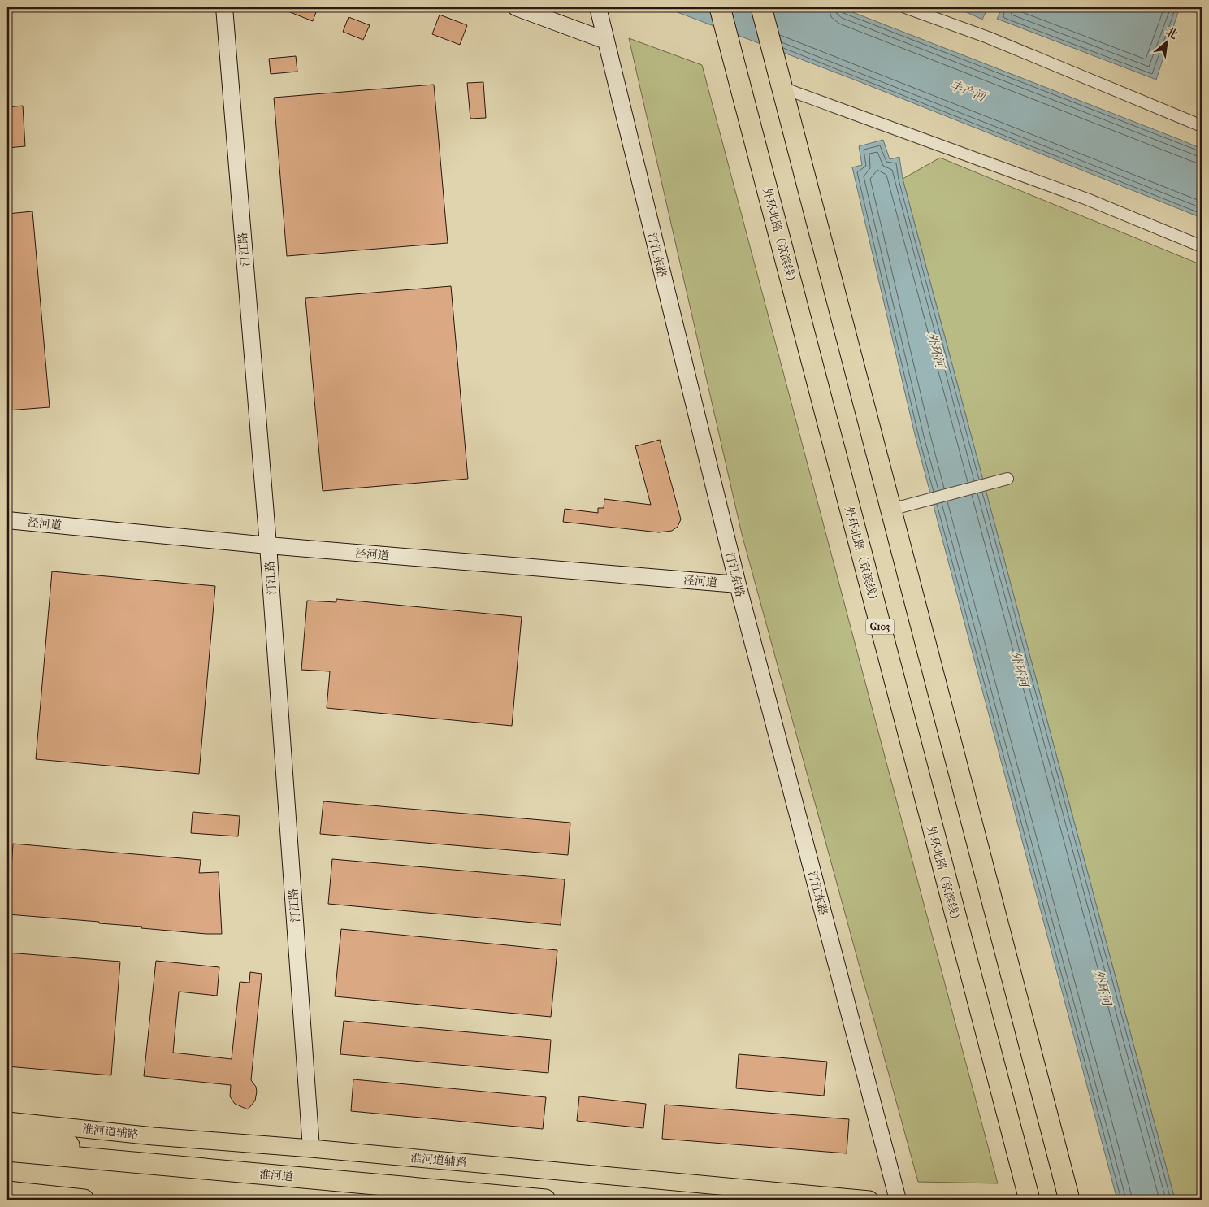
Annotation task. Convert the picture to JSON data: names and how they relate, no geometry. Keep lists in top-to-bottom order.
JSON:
{
  "streets": {
    "highway": ["外环北路（京滨线）", "G103", "淮河道"],
    "main road": ["淮河道辅路"],
    "street": ["汀江路", "汀江东路", "泾河道"]
  },
  "crossings": [
    ["汀江路", "泾河道"],
    ["汀江路", "淮河道辅路"],
    ["汀江东路", "泾河道"]
  ],
  "water": ["丰产河", "外环河"],
  "north": "top right"
}
